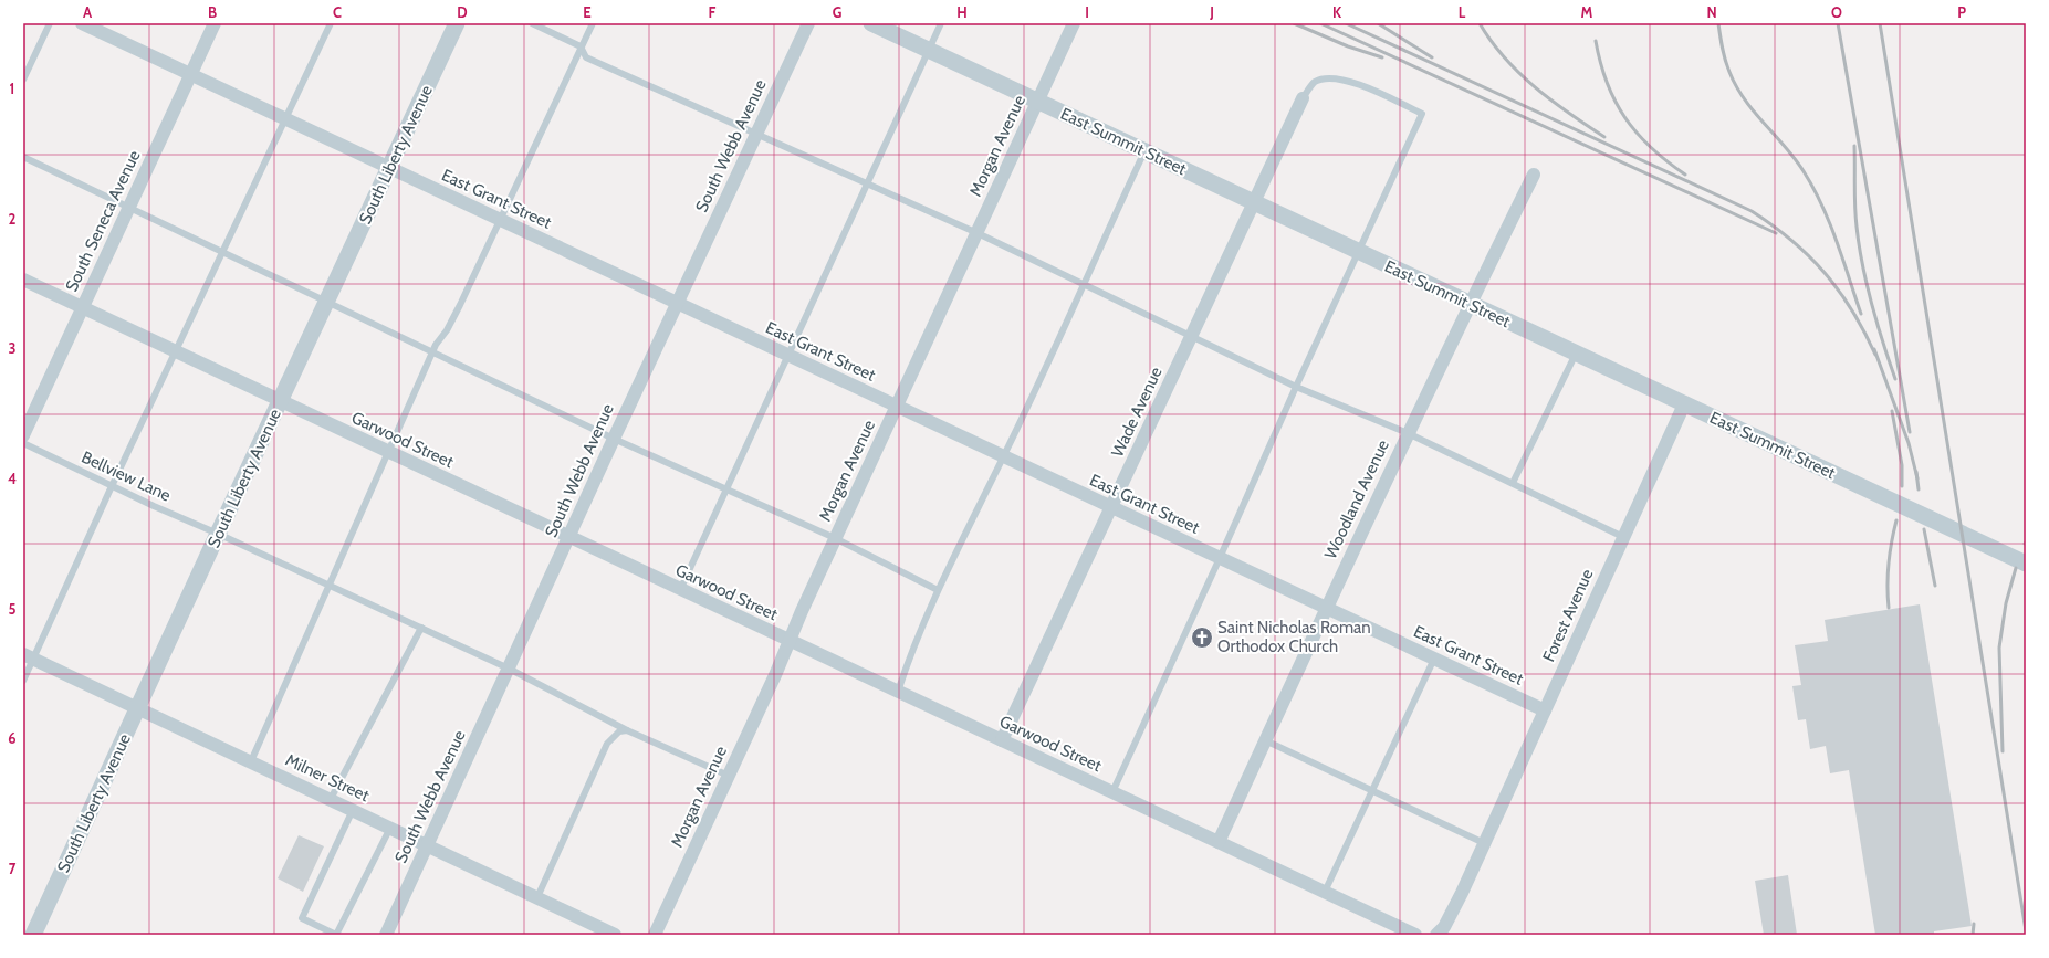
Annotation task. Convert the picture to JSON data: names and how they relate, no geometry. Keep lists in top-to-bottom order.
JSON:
{
  "streets": {
    "street": [
      "East Summit Street",
      "South Webb Avenue",
      "Morgan Avenue",
      "South Liberty Avenue",
      "East Grant Street",
      "South Seneca Avenue",
      "Wade Avenue",
      "Garwood Street",
      "Woodland Avenue",
      "Forest Avenue",
      "Milner Street"
    ],
    "lane": ["Bellview Lane"]
  },
  "crossings": [
    ["East Summit Street", "Morgan Avenue"],
    ["East Summit Street", "Wade Avenue"],
    ["East Summit Street", "Woodland Avenue"],
    ["East Summit Street", "Forest Avenue"],
    ["South Webb Avenue", "East Grant Street"],
    ["South Webb Avenue", "Garwood Street"],
    ["South Webb Avenue", "Bellview Lane"],
    ["South Webb Avenue", "Milner Street"],
    ["Morgan Avenue", "East Grant Street"],
    ["Morgan Avenue", "Garwood Street"],
    ["Morgan Avenue", "Bellview Lane"],
    ["South Liberty Avenue", "East Grant Street"],
    ["South Liberty Avenue", "Garwood Street"],
    ["South Liberty Avenue", "Bellview Lane"],
    ["South Liberty Avenue", "Milner Street"],
    ["East Grant Street", "South Seneca Avenue"],
    ["East Grant Street", "Wade Avenue"],
    ["East Grant Street", "Woodland Avenue"],
    ["East Grant Street", "Forest Avenue"],
    ["South Seneca Avenue", "Garwood Street"],
    ["Wade Avenue", "Garwood Street"],
    ["Garwood Street", "Woodland Avenue"]
  ],
  "places": {
    "church": ["Saint Nicholas Roman Orthodox Church"]
  },
  "grid": {
    "columns": [
      "A",
      "B",
      "C",
      "D",
      "E",
      "F",
      "G",
      "H",
      "I",
      "J",
      "K",
      "L",
      "M",
      "N",
      "O",
      "P"
    ],
    "rows": [
      "1",
      "2",
      "3",
      "4",
      "5",
      "6",
      "7"
    ]
  }
}
